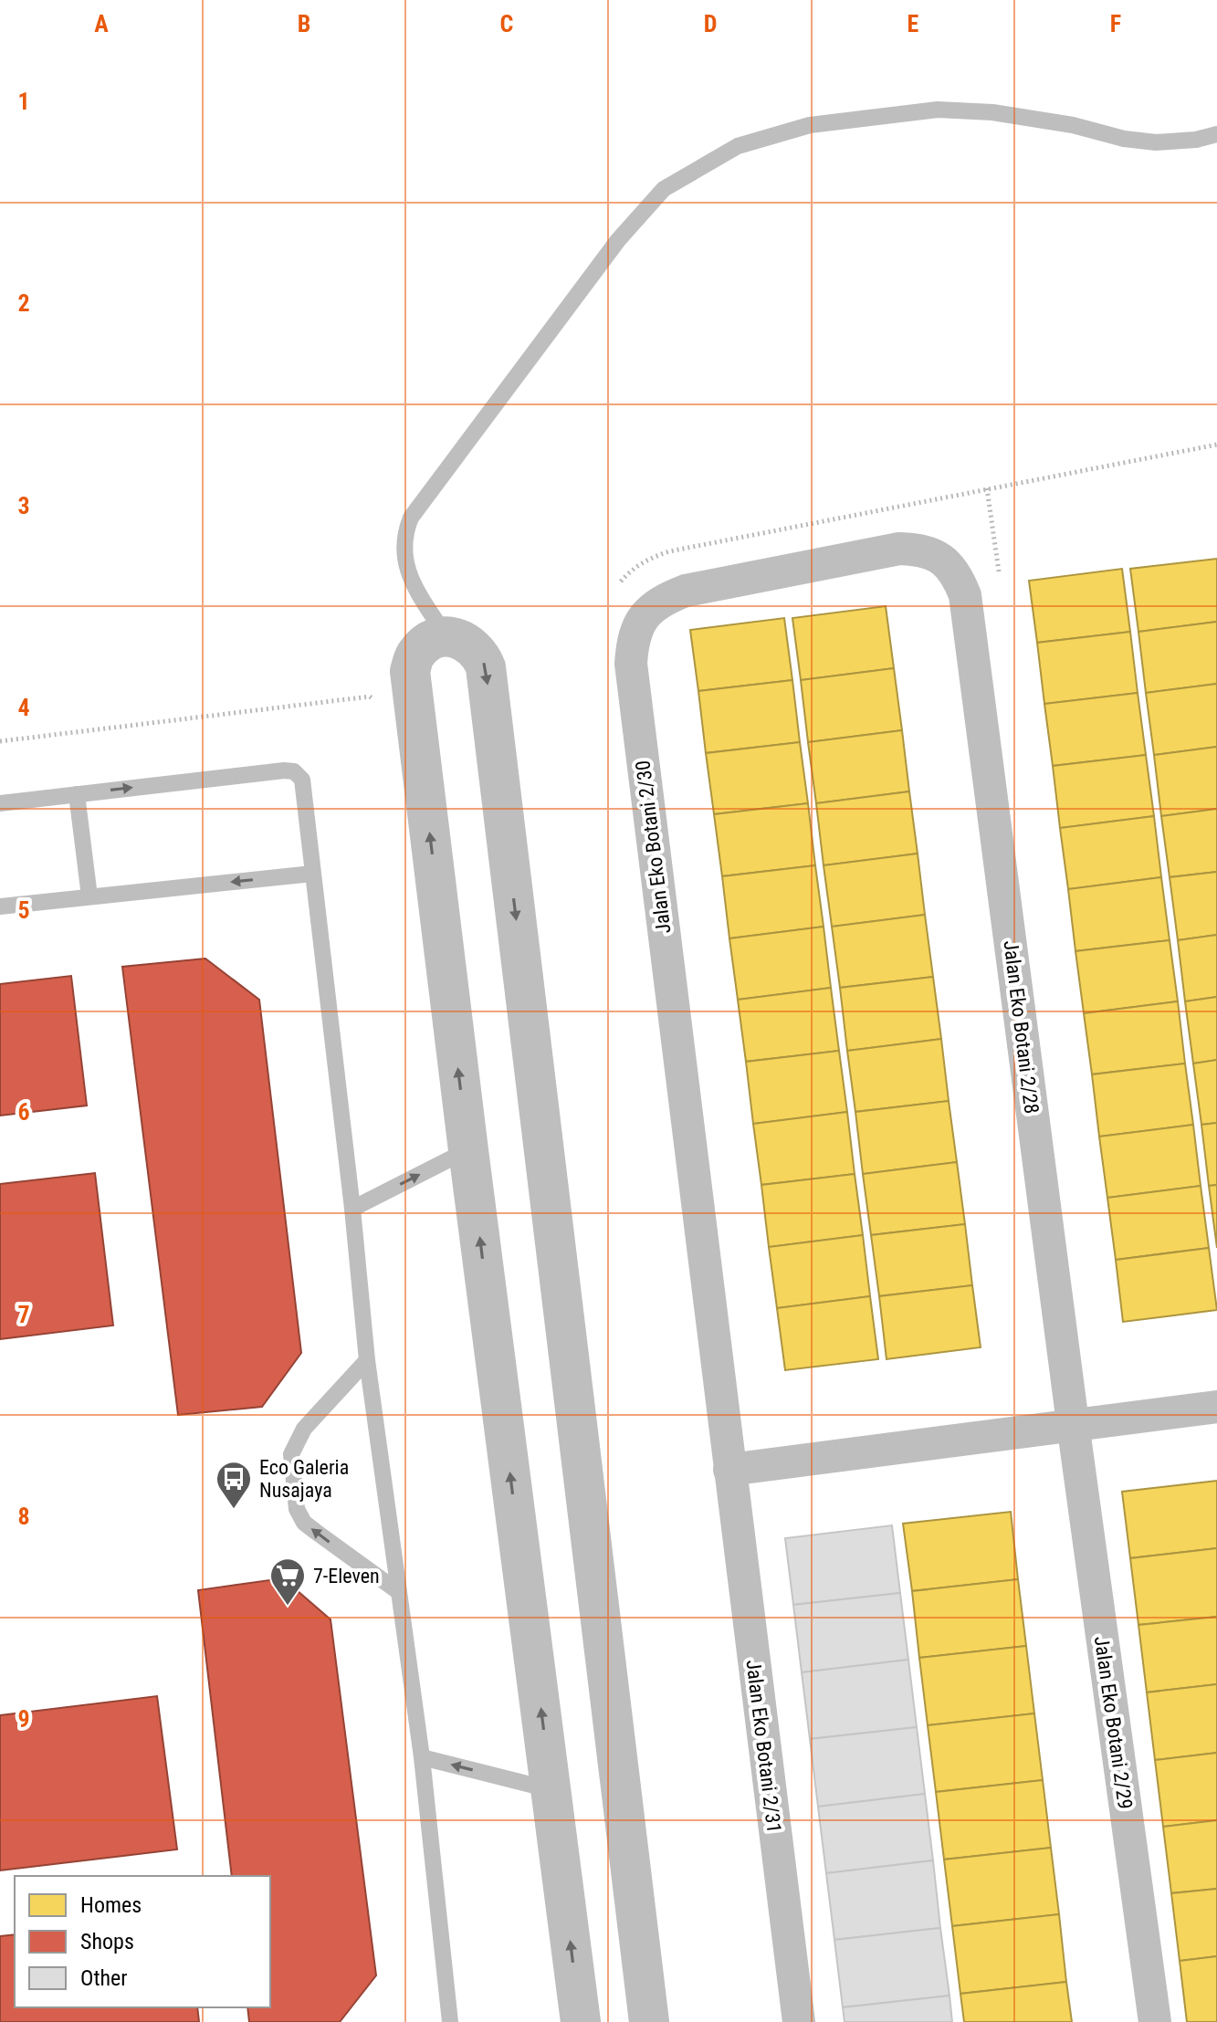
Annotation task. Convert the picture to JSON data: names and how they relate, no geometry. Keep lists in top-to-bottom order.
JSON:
{
  "streets": {
    "street": [
      "Jalan Eko Botani 2/30",
      "Jalan Eko Botani 2/28",
      "Jalan Eko Botani 2/29",
      "Jalan Eko Botani 2/31"
    ]
  },
  "crossings": [
    ["Jalan Eko Botani 2/30", "Jalan Eko Botani 2/28"],
    ["Jalan Eko Botani 2/30", "Jalan Eko Botani 2/31"],
    ["Jalan Eko Botani 2/28", "Jalan Eko Botani 2/29"]
  ],
  "places": {
    "bus stop": ["Eco Galeria Nusajaya"],
    "supermarket": ["7-Eleven"]
  },
  "legend": ["Homes", "Shops", "Other"],
  "grid": {
    "columns": [
      "A",
      "B",
      "C",
      "D",
      "E",
      "F"
    ],
    "rows": [
      "1",
      "2",
      "3",
      "4",
      "5",
      "6",
      "7",
      "8",
      "9"
    ]
  }
}
